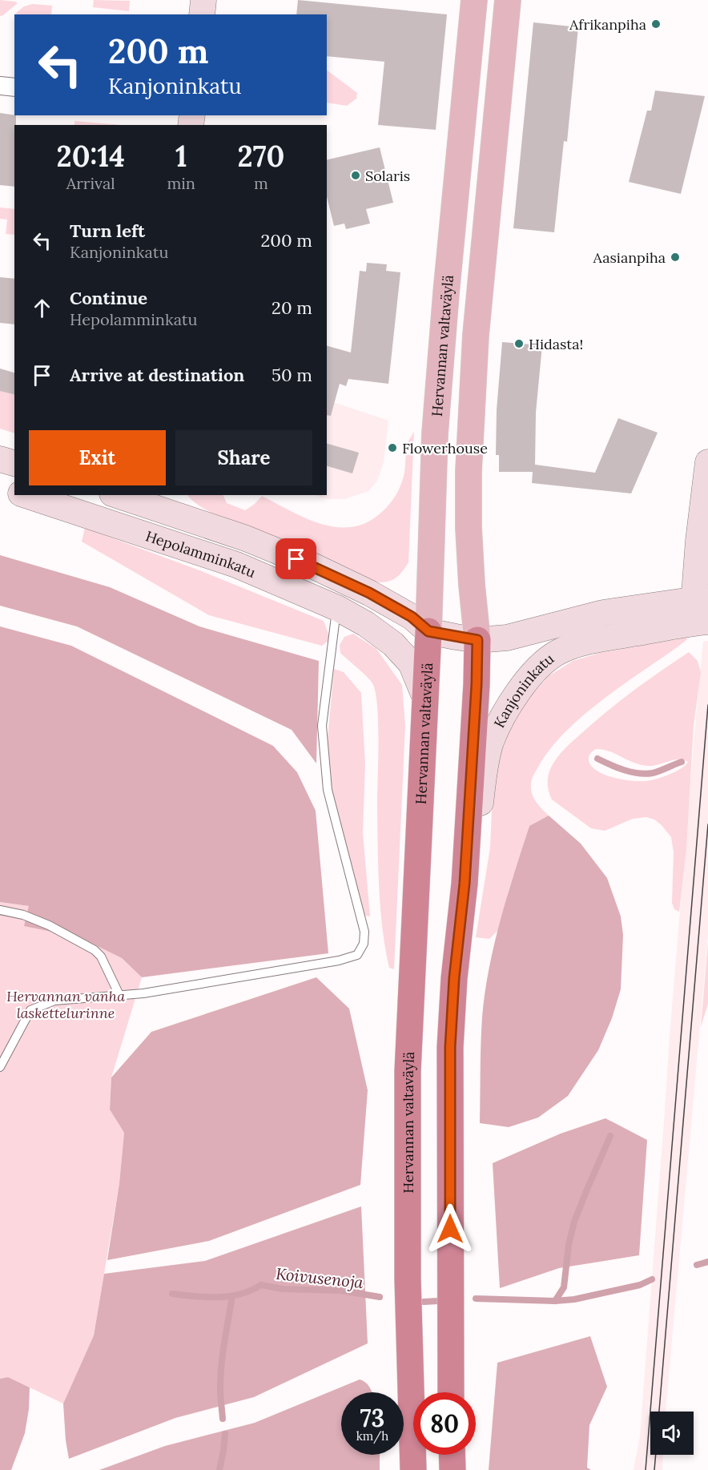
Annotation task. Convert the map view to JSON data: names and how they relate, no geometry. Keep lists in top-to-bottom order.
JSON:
{
  "streets": {
    "highway": ["Hervannan valtaväylä"],
    "main road": ["Hepolamminkatu", "Kanjoninkatu"]
  },
  "crossings": [
    ["Hervannan valtaväylä", "Hepolamminkatu"]
  ],
  "water": ["Koivusenoja"],
  "parks": ["Hervannan vanha laskettelurinne"],
  "places": [
    "Afrikanpiha",
    "Solaris",
    "Aasianpiha",
    "Hidasta!",
    "Flowerhouse"
  ],
  "page": {
    "turn": ["200 m", "Kanjoninkatu"],
    "eta": [
      "20:14",
      "Arrival",
      "1",
      "min",
      "270",
      "m"
    ],
    "list": [
      {
        "name": "Turn left",
        "note": "Kanjoninkatu",
        "value": "200 m"
      },
      {
        "name": "Continue",
        "note": "Hepolamminkatu",
        "value": "20 m"
      },
      {
        "name": "Arrive at destination",
        "value": "50 m"
      }
    ],
    "buttons": ["Exit", "Share"],
    "speed": "73 km/h",
    "limit": "80"
  }
}
